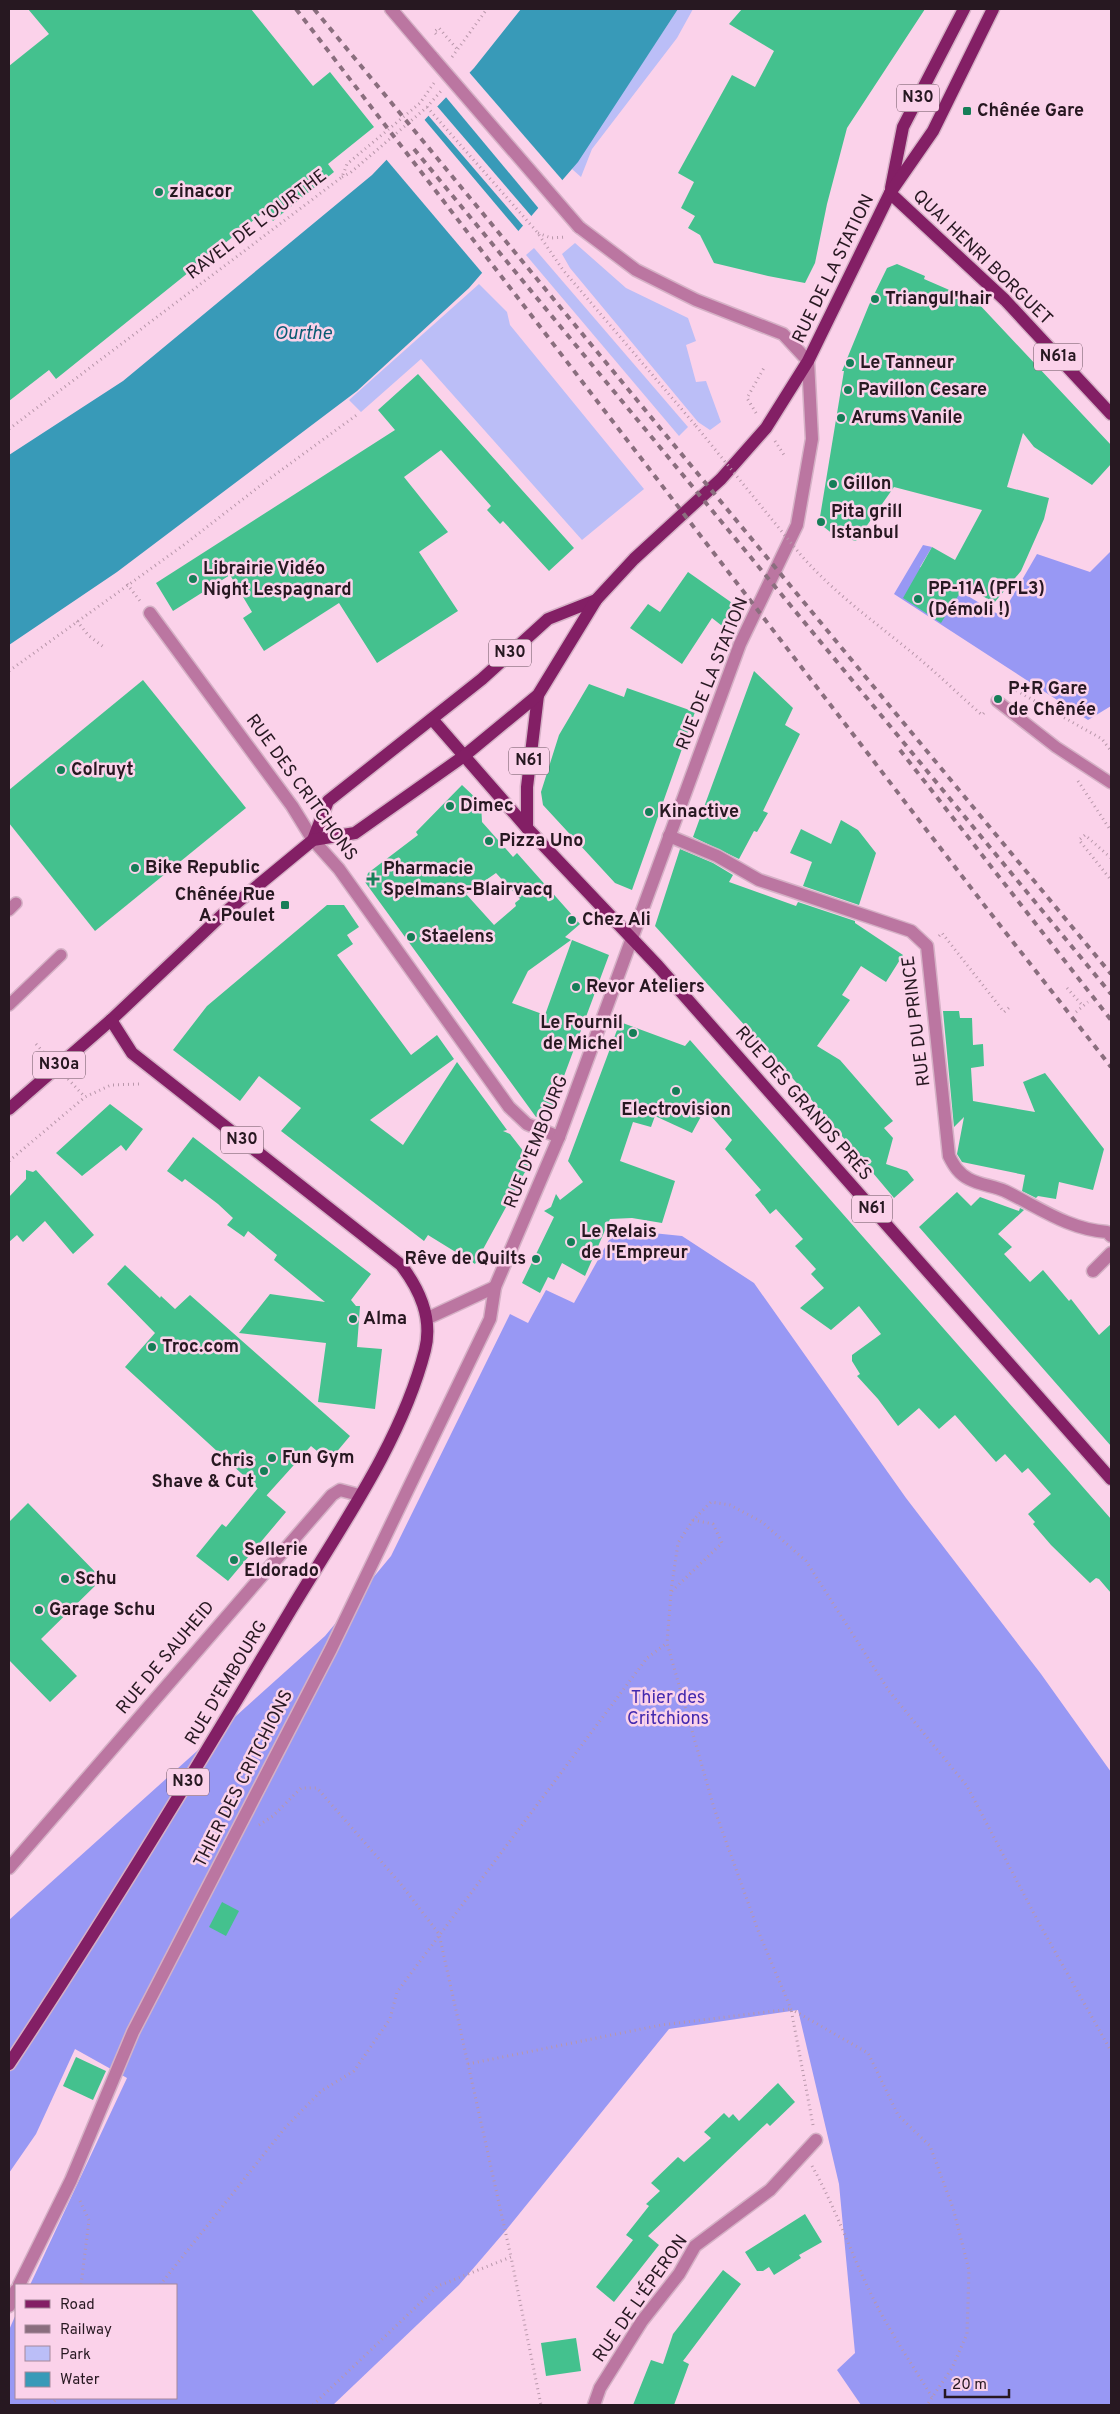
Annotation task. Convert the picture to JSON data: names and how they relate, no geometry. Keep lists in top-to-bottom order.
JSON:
{
  "streets": {
    "main road": [
      "N30",
      "QUAI HENRI BORGUET",
      "RUE DE LA STATION",
      "N61a",
      "N61",
      "N30a",
      "RUE DES GRANDS PRÉS",
      "RUE D'EMBOURG"
    ],
    "street": [
      "RUE DES CRITCHONS",
      "RUE DU PRINCE",
      "RUE DE SAUHEID",
      "THIER DES CRITCHIONS",
      "RUE DE L'ÉPERON"
    ],
    "path": ["RAVEL DE L'OURTHE"]
  },
  "crossings": [
    ["N30", "RUE DE LA STATION"],
    ["N30", "N61"],
    ["N30", "RUE DES CRITCHONS"],
    ["N30", "N30a"],
    ["N30", "RUE DES GRANDS PRÉS"],
    ["N30", "RUE D'EMBOURG"],
    ["N30", "RUE DE SAUHEID"],
    ["QUAI HENRI BORGUET", "RUE DE LA STATION"],
    ["RUE DE LA STATION", "RUE DU PRINCE"],
    ["RUE DE LA STATION", "RUE DES GRANDS PRÉS"],
    ["RUE DE LA STATION", "RUE D'EMBOURG"],
    ["N61", "RUE DES GRANDS PRÉS"],
    ["RUE DES CRITCHONS", "RUE D'EMBOURG"],
    ["RUE DES GRANDS PRÉS", "RUE D'EMBOURG"],
    ["RUE D'EMBOURG", "RUE DE SAUHEID"],
    ["RUE D'EMBOURG", "THIER DES CRITCHIONS"]
  ],
  "water": ["Ourthe"],
  "parks": ["Thier des Critchions"],
  "places": {
    "transit": ["Chênée Gare", "Chênée Rue A. Poulet"],
    "other": [
      "zinacor",
      "Triangul'hair",
      "Le Tanneur",
      "Pavillon Cesare",
      "Arums Vanile",
      "Gillon",
      "Pita grill Istanbul",
      "Librairie Vidéo Night Lespagnard",
      "PP-11A (PFL3) (Démoli !)",
      "P+R Gare de Chênée",
      "Colruyt",
      "Dimec",
      "Kinactive",
      "Pizza Uno",
      "Bike Republic",
      "Chez Ali",
      "Staelens",
      "Revor Ateliers",
      "Le Fournil de Michel",
      "Electrovision",
      "Le Relais de l'Empreur",
      "Rêve de Quilts",
      "Alma",
      "Troc.com",
      "Fun Gym",
      "Chris Shave & Cut",
      "Sellerie Eldorado",
      "Schu",
      "Garage Schu"
    ],
    "health": ["Pharmacie Spelmans-Blairvacq"]
  },
  "legend": [
    "Road",
    "Railway",
    "Park",
    "Water"
  ],
  "scale_bar": "20 m"
}
